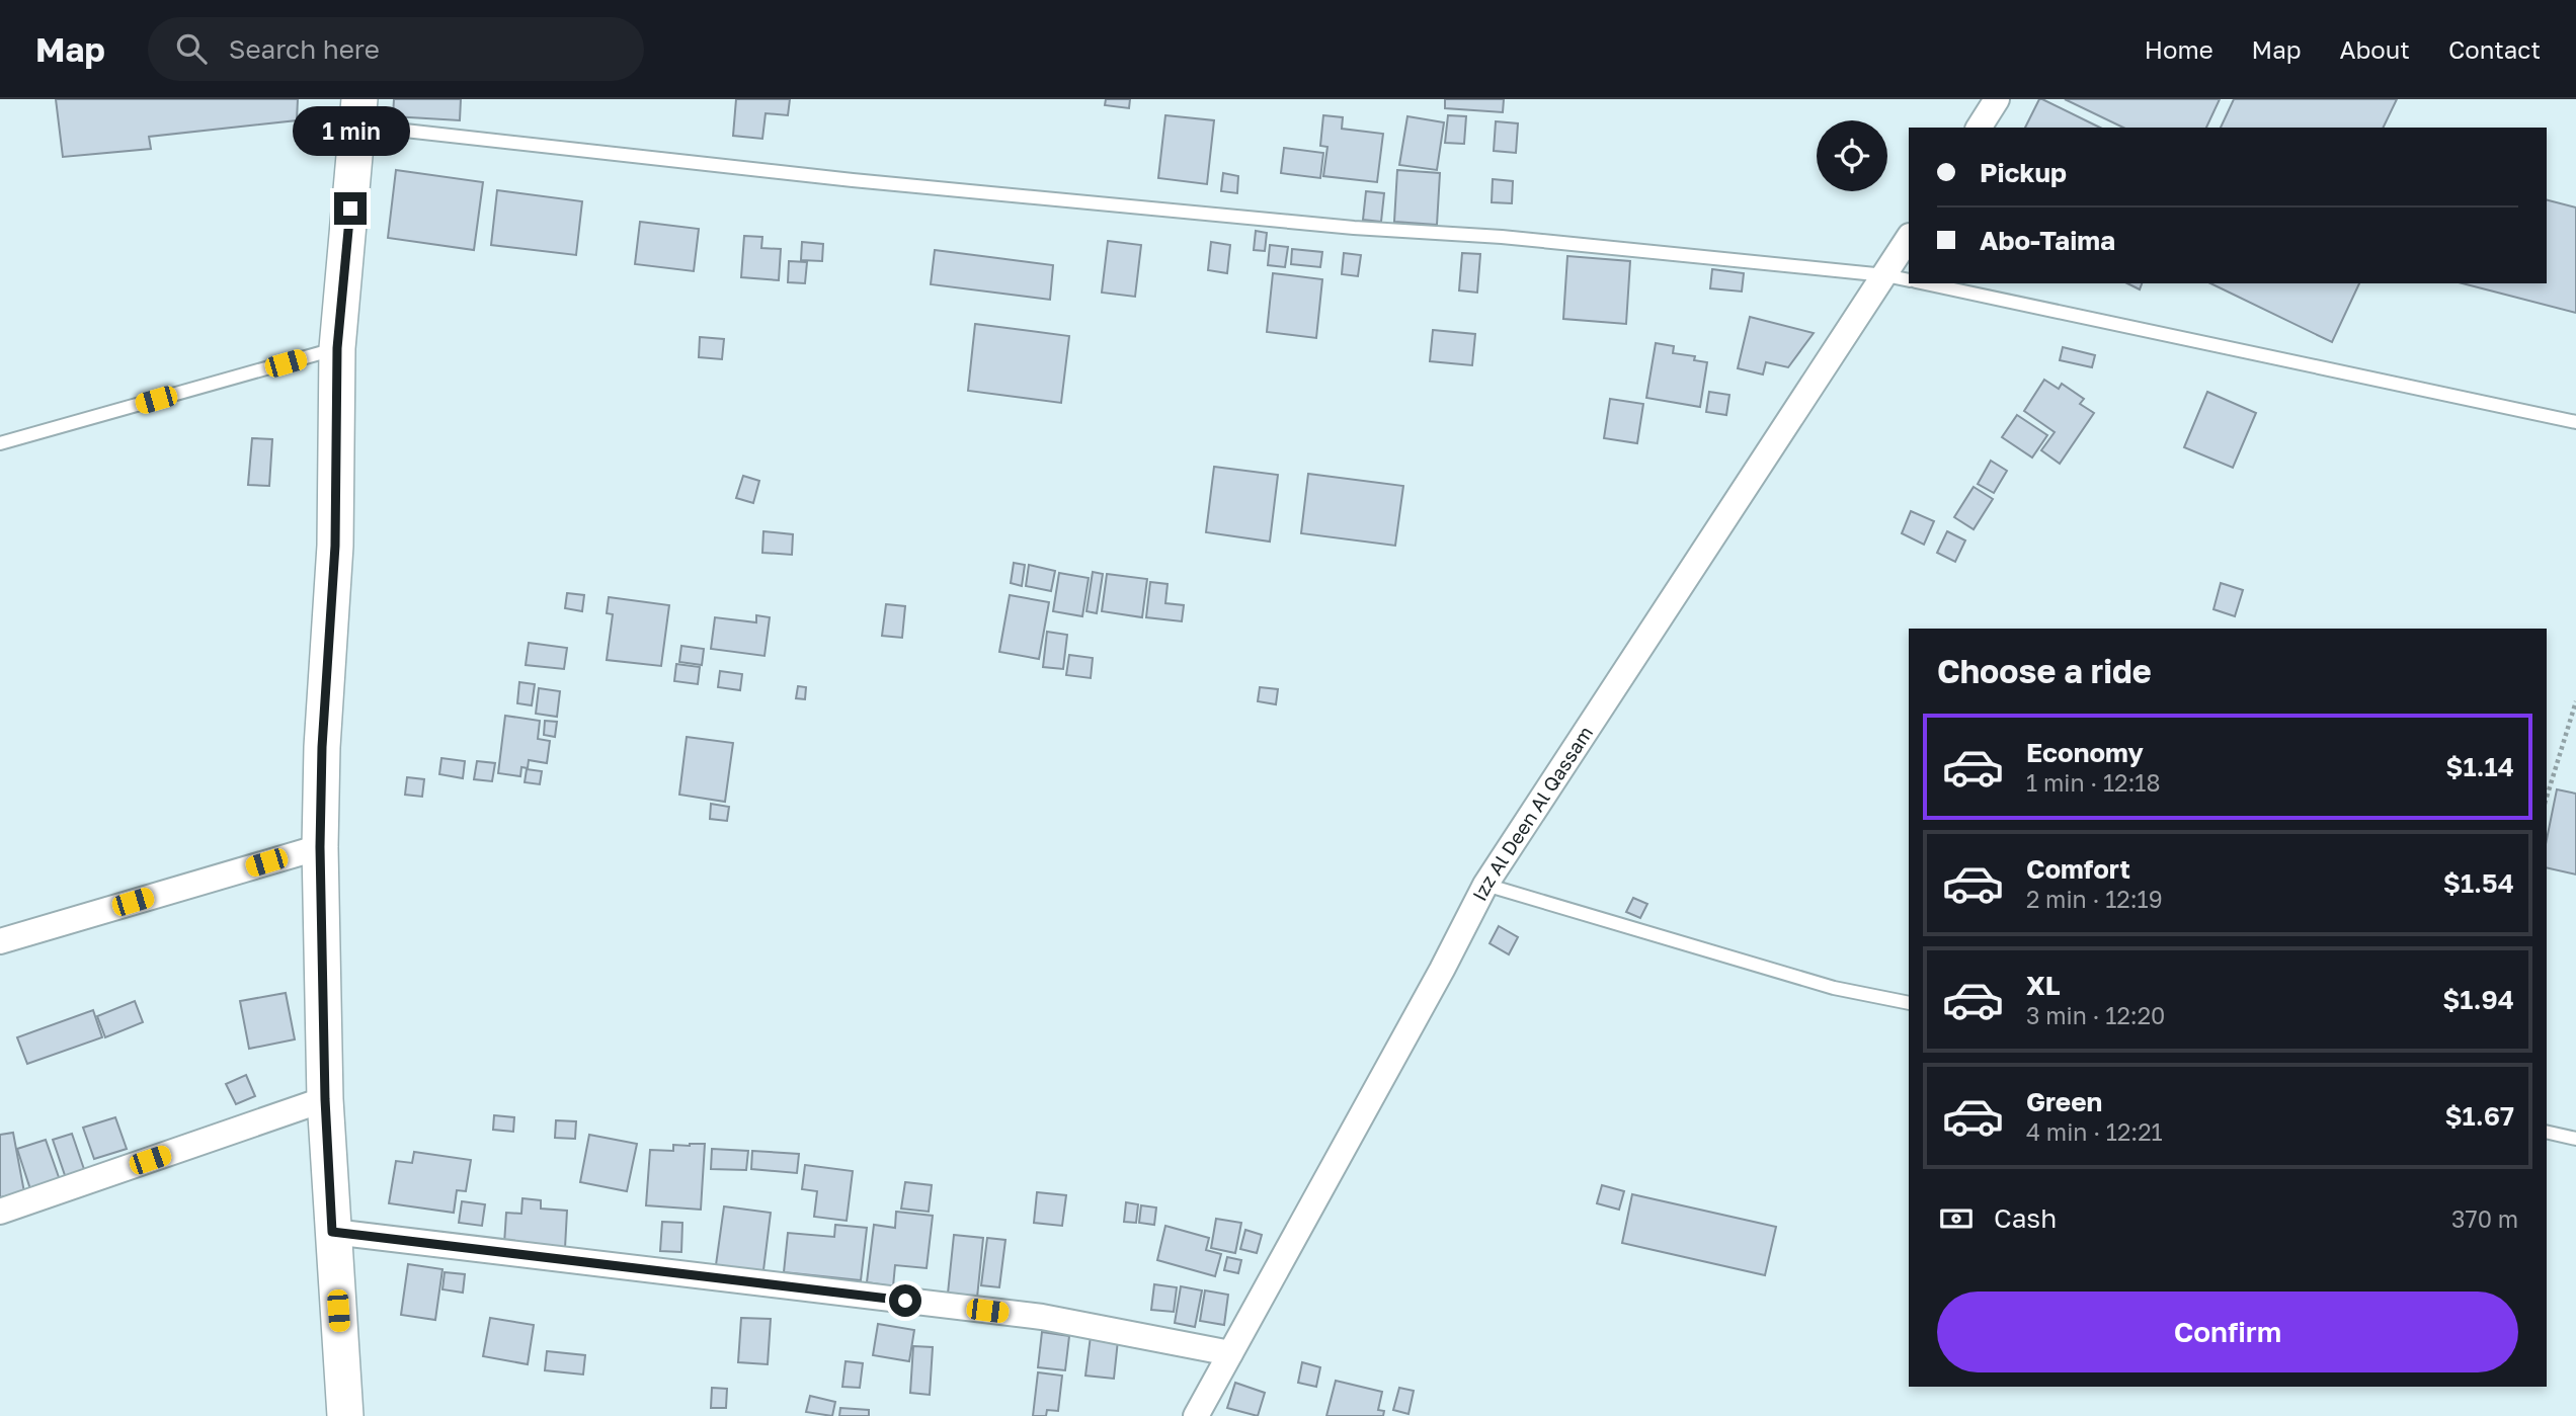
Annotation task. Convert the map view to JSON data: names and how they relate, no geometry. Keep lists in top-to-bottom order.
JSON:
{
  "streets": {
    "street": ["Izz Al Deen Al Qassam"]
  },
  "page": {
    "header": "Map",
    "search": "Search here",
    "nav": [
      "Home",
      "Map",
      "About",
      "Contact"
    ],
    "bubble": "1 min",
    "banner": ["Pickup", "Abo-Taima"],
    "heading": "Choose a ride",
    "list": [
      {
        "name": "Economy",
        "note": "1 min · 12:18",
        "value": "$1.14"
      },
      {
        "name": "Comfort",
        "note": "2 min · 12:19",
        "value": "$1.54"
      },
      {
        "name": "XL",
        "note": "3 min · 12:20",
        "value": "$1.94"
      },
      {
        "name": "Green",
        "note": "4 min · 12:21",
        "value": "$1.67"
      }
    ],
    "pay": ["Cash", "370 m"],
    "buttons": "Confirm"
  }
}
